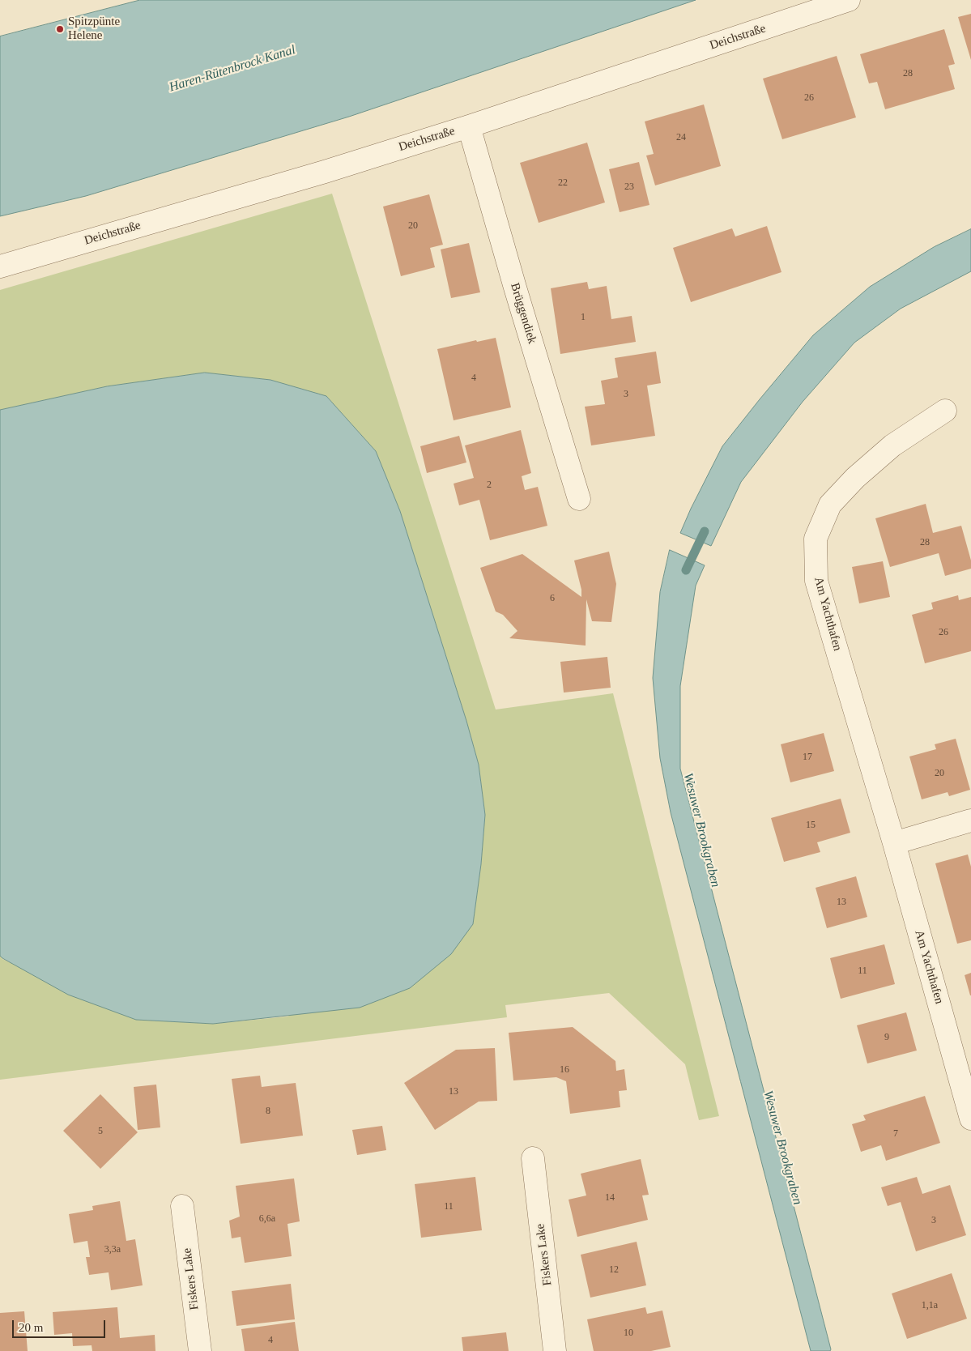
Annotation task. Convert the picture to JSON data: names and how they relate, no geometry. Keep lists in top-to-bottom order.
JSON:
{
  "streets": {
    "street": [
      "Deichstraße",
      "Brüggendiek",
      "Am Yachthafen",
      "Fiskers Lake"
    ]
  },
  "crossings": [
    ["Deichstraße", "Brüggendiek"]
  ],
  "water": ["Haren-Rütenbrock Kanal", "Wesuwer Brookgraben"],
  "places": ["Spitzpünte Helene"],
  "house_numbers": [
    "28",
    "26",
    "24",
    "22",
    "23",
    "20",
    "1",
    "4",
    "3",
    "2",
    "28",
    "6",
    "26",
    "17",
    "20",
    "15",
    "13",
    "11",
    "9",
    "16",
    "13",
    "8",
    "5",
    "7",
    "14",
    "11",
    "6,6a",
    "3",
    "3,3a",
    "12",
    "1,1a",
    "10",
    "4"
  ],
  "scale_bar": "20 m"
}
